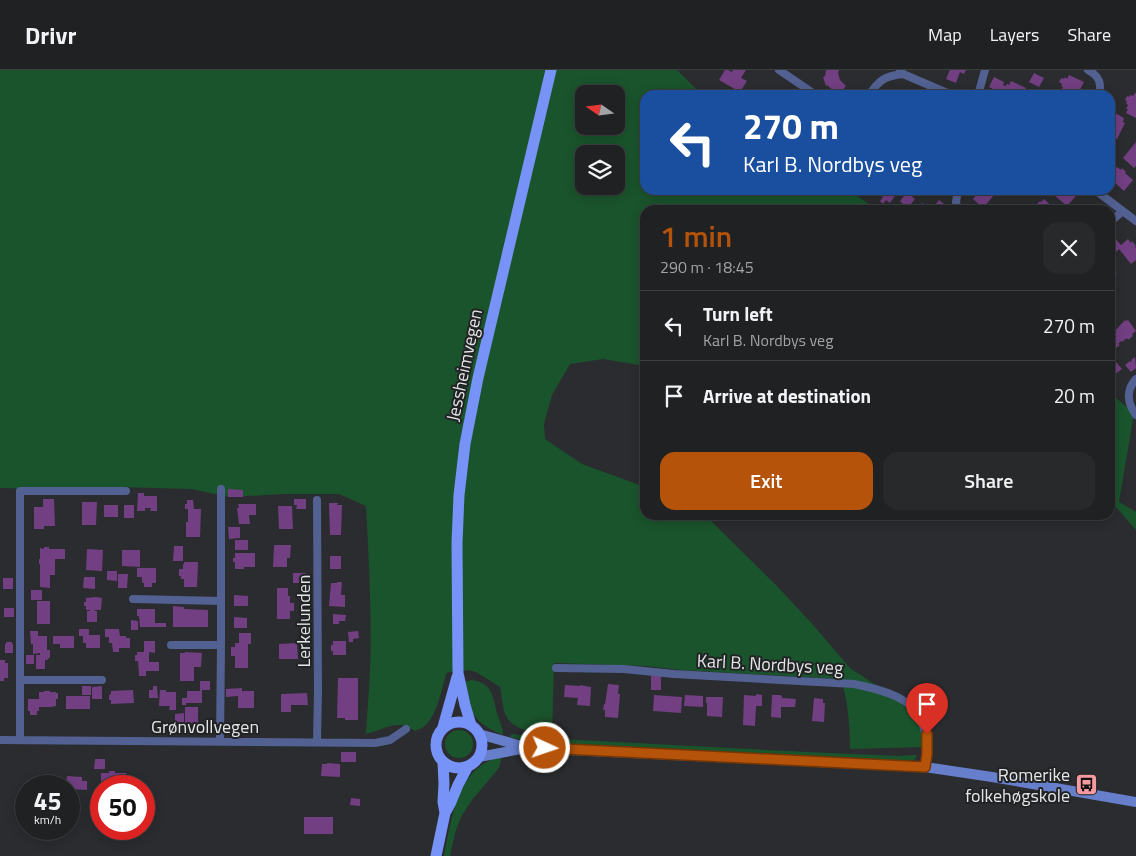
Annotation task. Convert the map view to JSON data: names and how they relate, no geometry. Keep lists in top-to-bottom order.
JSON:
{
  "streets": {
    "main road": ["Jessheimvegen"],
    "street": ["Lerkelunden", "Karl B. Nordbys veg", "Grønvollvegen"]
  },
  "crossings": [
    ["Lerkelunden", "Grønvollvegen"]
  ],
  "places": {
    "bus stop": ["Romerike folkehøgskole"]
  },
  "north": "left",
  "page": {
    "header": "Drivr",
    "nav": ["Map", "Layers", "Share"],
    "turn": ["270 m", "Karl B. Nordbys veg"],
    "heading": ["1 min", "290 m · 18:45"],
    "list": [
      {
        "name": "Turn left",
        "note": "Karl B. Nordbys veg",
        "value": "270 m"
      },
      {
        "name": "Arrive at destination",
        "value": "20 m"
      }
    ],
    "buttons": ["Exit", "Share"],
    "speed": "45 km/h",
    "limit": "50"
  }
}
